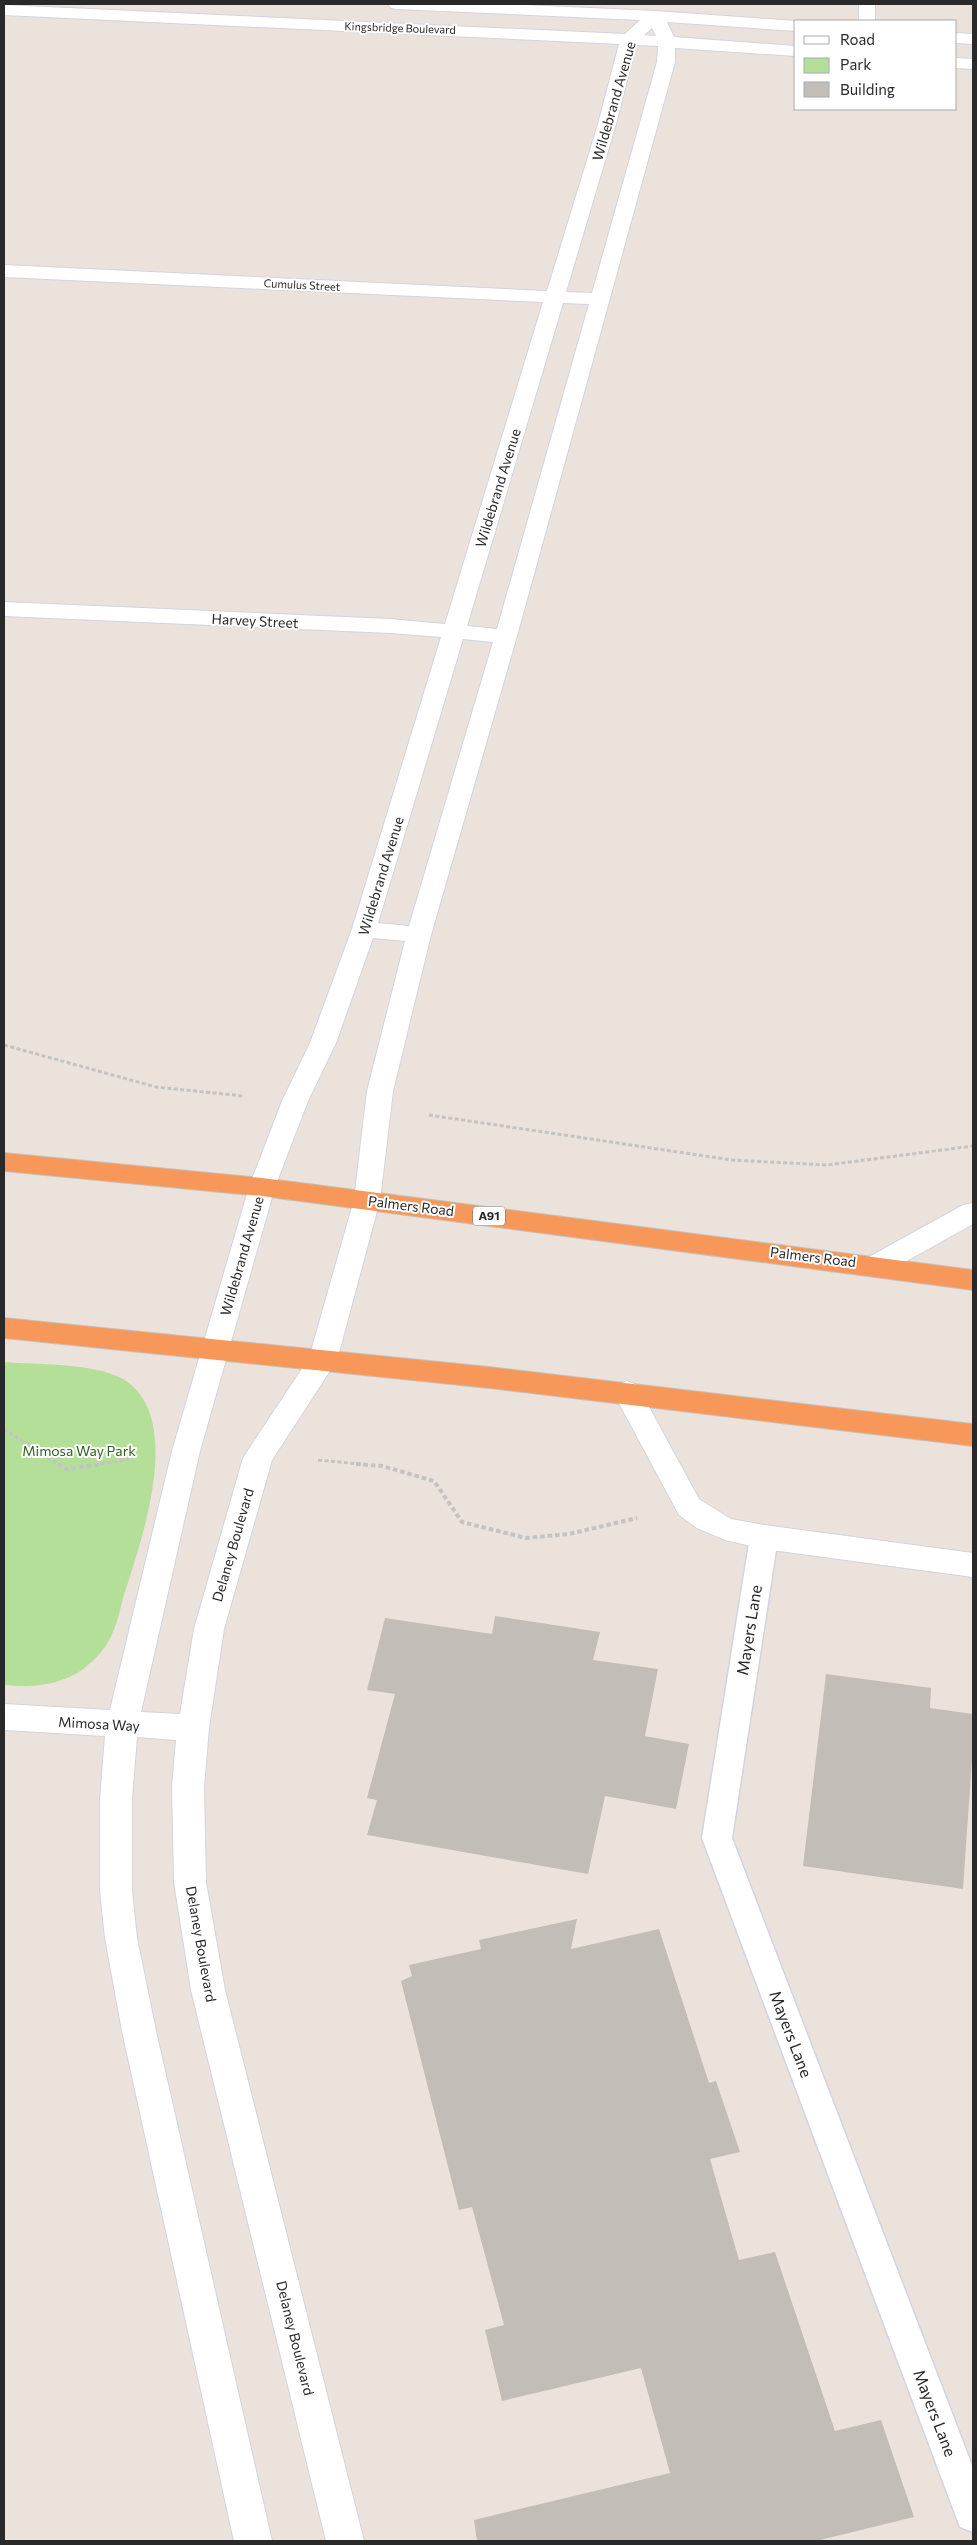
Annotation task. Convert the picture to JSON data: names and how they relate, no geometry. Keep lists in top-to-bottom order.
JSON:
{
  "streets": {
    "highway": ["Palmers Road", "A91"],
    "street": [
      "Kingsbridge Boulevard",
      "Wildebrand Avenue",
      "Cumulus Street",
      "Harvey Street",
      "Delaney Boulevard",
      "Mimosa Way"
    ],
    "lane": ["Mayers Lane"]
  },
  "crossings": [
    ["Kingsbridge Boulevard", "Wildebrand Avenue"],
    ["Wildebrand Avenue", "Cumulus Street"],
    ["Wildebrand Avenue", "Harvey Street"],
    ["Wildebrand Avenue", "Palmers Road"],
    ["Delaney Boulevard", "Mimosa Way"]
  ],
  "parks": ["Mimosa Way Park"],
  "legend": ["Road", "Park", "Building"]
}
